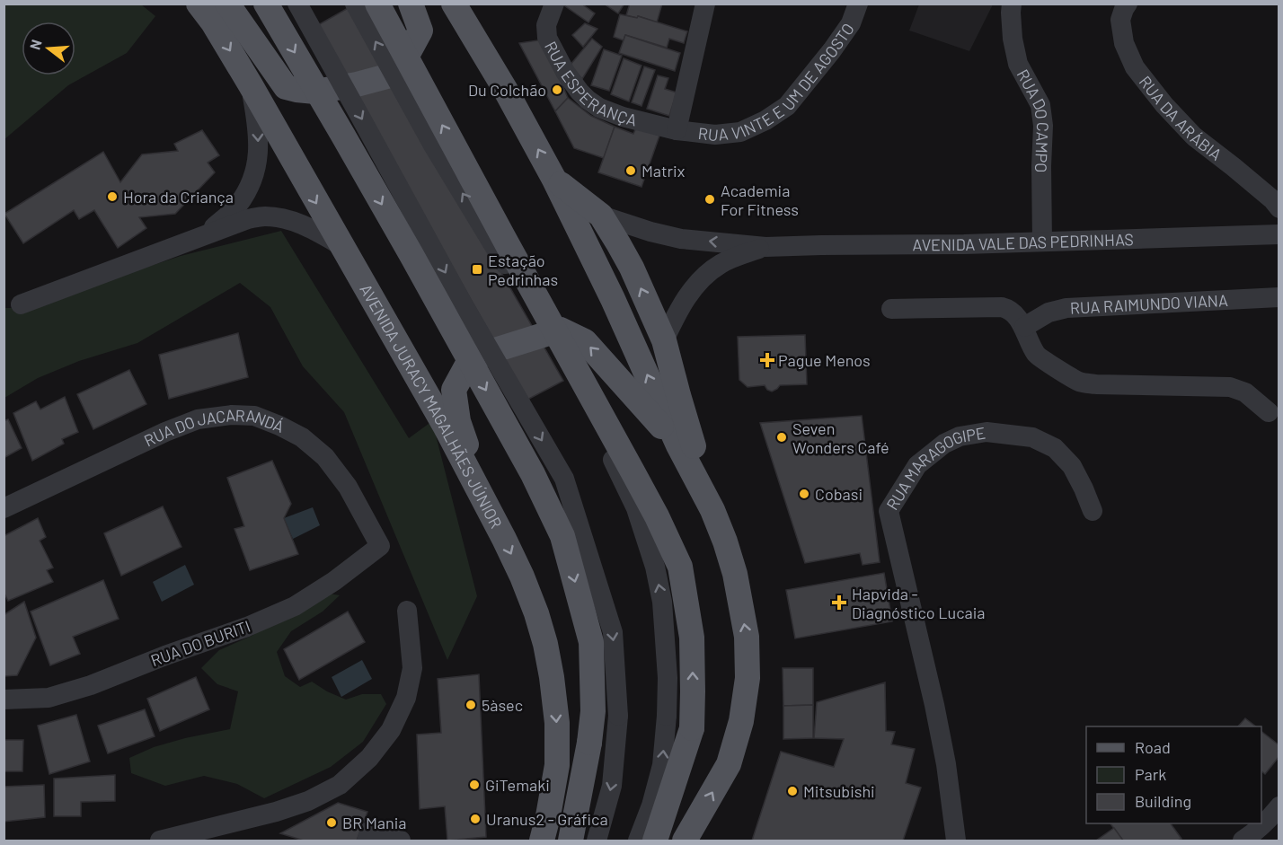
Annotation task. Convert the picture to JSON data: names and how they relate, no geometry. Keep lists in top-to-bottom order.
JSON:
{
  "streets": {
    "main road": ["AVENIDA JURACY MAGALHÃES JÚNIOR"],
    "street": [
      "RUA VINTE E UM DE AGOSTO",
      "RUA ESPERANÇA",
      "RUA DA ARÁBIA",
      "RUA DO CAMPO",
      "AVENIDA VALE DAS PEDRINHAS",
      "RUA RAIMUNDO VIANA",
      "RUA DO JACARANDÁ",
      "RUA MARAGOGIPE",
      "RUA DO BURITI"
    ]
  },
  "crossings": [
    ["RUA VINTE E UM DE AGOSTO", "RUA ESPERANÇA"],
    ["RUA DO CAMPO", "AVENIDA VALE DAS PEDRINHAS"],
    ["RUA DO JACARANDÁ", "RUA DO BURITI"]
  ],
  "places": {
    "other": [
      "Du Colchão",
      "Matrix",
      "Hora da Criança",
      "Academia For Fitness",
      "Seven Wonders Café",
      "Cobasi",
      "5àsec",
      "GiTemaki",
      "Mitsubishi",
      "Uranus2 - Gráfica",
      "BR Mania"
    ],
    "transit": ["Estação Pedrinhas"],
    "health": ["Pague Menos", "Hapvida - Diagnóstico Lucaia"]
  },
  "legend": ["Road", "Park", "Building"],
  "north": "left"
}
